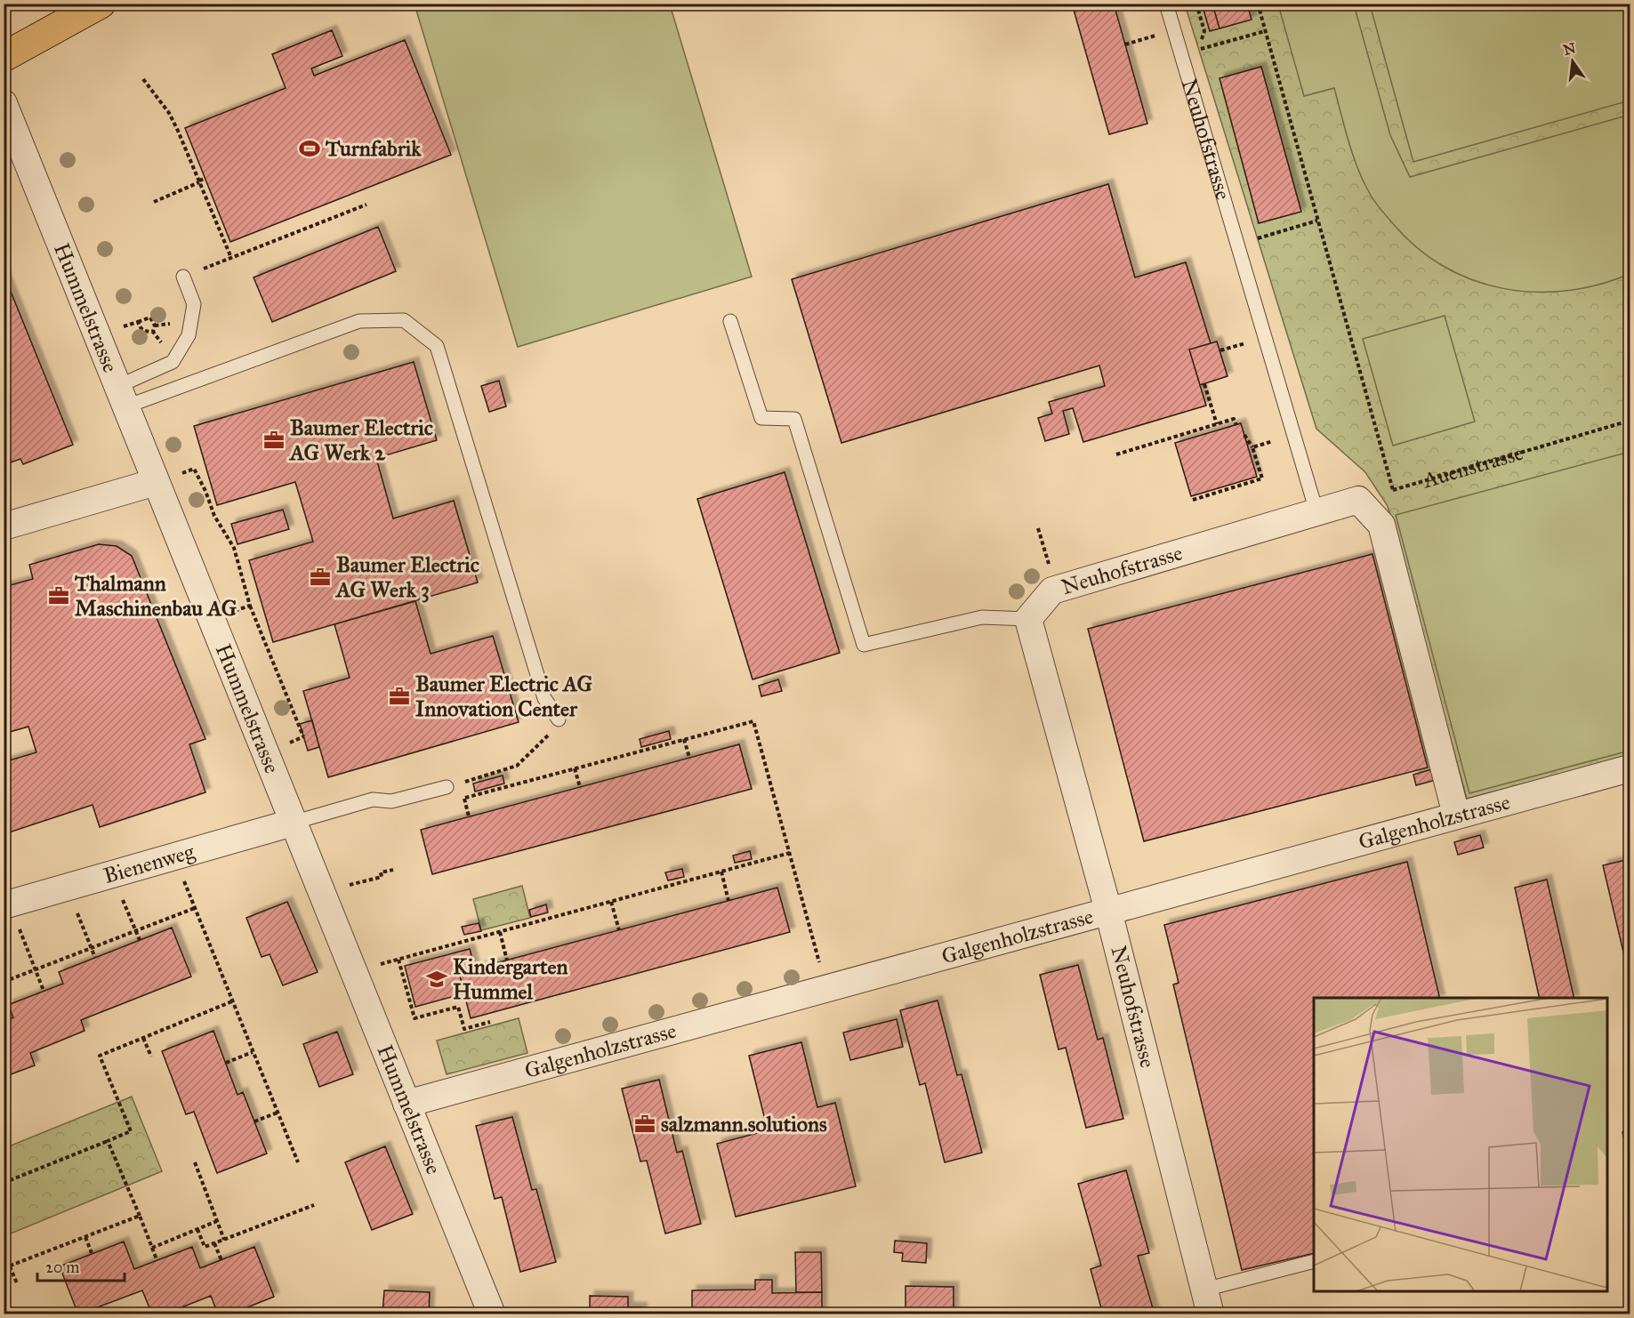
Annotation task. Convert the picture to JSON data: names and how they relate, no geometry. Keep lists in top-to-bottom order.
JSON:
{
  "streets": {
    "street": [
      "Neuhofstrasse",
      "Hummelstrasse",
      "Galgenholzstrasse",
      "Bienenweg"
    ],
    "path": ["Auenstrasse"]
  },
  "crossings": [
    ["Neuhofstrasse", "Galgenholzstrasse"],
    ["Hummelstrasse", "Galgenholzstrasse"],
    ["Hummelstrasse", "Bienenweg"]
  ],
  "places": {
    "sports": ["Turnfabrik"],
    "office": [
      "Baumer Electric AG Werk 2",
      "Baumer Electric AG Werk 3",
      "Thalmann Maschinenbau AG",
      "Baumer Electric AG Innovation Center",
      "salzmann.solutions"
    ],
    "school or university": ["Kindergarten Hummel"]
  },
  "scale_bar": "20 m",
  "north": "top"
}
